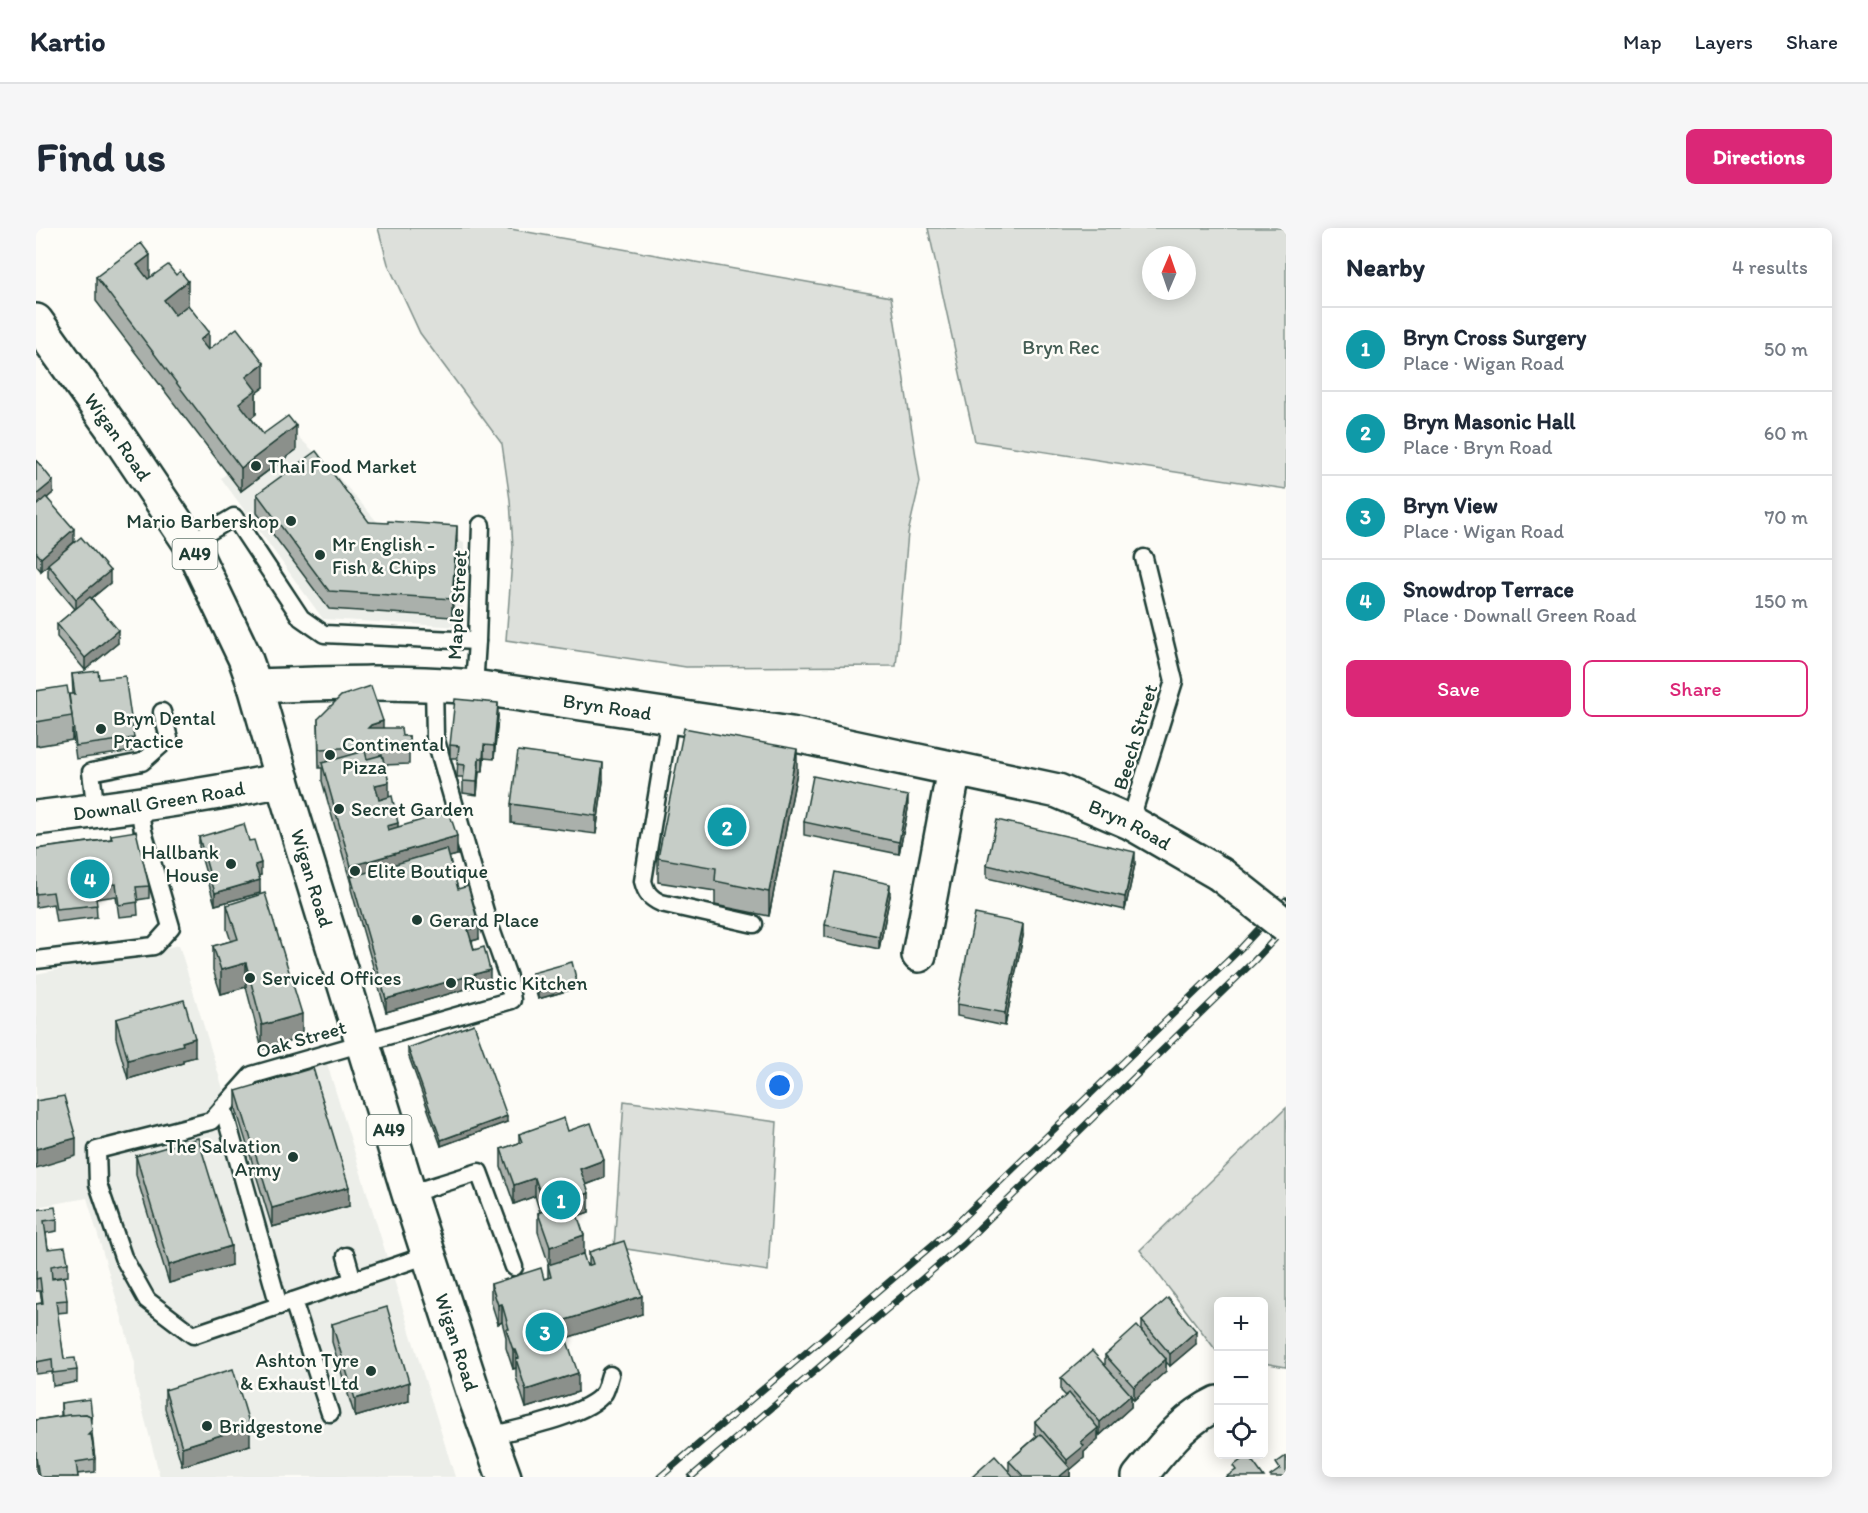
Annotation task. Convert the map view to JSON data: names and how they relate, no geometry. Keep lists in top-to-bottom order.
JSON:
{
  "streets": {
    "main road": [
      "Wigan Road",
      "A49",
      "Bryn Road",
      "Downall Green Road"
    ],
    "lane": ["Maple Street", "Beech Street", "Oak Street"]
  },
  "crossings": [
    ["Wigan Road", "Bryn Road"],
    ["Wigan Road", "Downall Green Road"],
    ["Wigan Road", "Oak Street"],
    ["Maple Street", "Bryn Road"],
    ["Bryn Road", "Beech Street"],
    ["Bryn Road", "Oak Street"]
  ],
  "parks": ["Bryn Rec"],
  "places": [
    "Thai Food Market",
    "Mario Barbershop",
    "Mr English - Fish & Chips",
    "Bryn Dental Practice",
    "Continental Pizza",
    "Secret Garden",
    "Hallbank House",
    "Elite Boutique",
    "Gerard Place",
    "Serviced Offices",
    "Rustic Kitchen",
    "The Salvation Army",
    "Ashton Tyre & Exhaust Ltd",
    "Bridgestone"
  ],
  "north": "top",
  "page": {
    "header": "Kartio",
    "nav": ["Map", "Layers", "Share"],
    "buttons": [
      "Directions",
      ["Save", "Share"]
    ],
    "title": "Find us",
    "heading": ["Nearby", "4 results"],
    "list": [
      {
        "mark": "1",
        "name": "Bryn Cross Surgery",
        "note": "Place · Wigan Road",
        "value": "50 m"
      },
      {
        "mark": "2",
        "name": "Bryn Masonic Hall",
        "note": "Place · Bryn Road",
        "value": "60 m"
      },
      {
        "mark": "3",
        "name": "Bryn View",
        "note": "Place · Wigan Road",
        "value": "70 m"
      },
      {
        "mark": "4",
        "name": "Snowdrop Terrace",
        "note": "Place · Downall Green Road",
        "value": "150 m"
      }
    ],
    "pins": [
      "2",
      "4",
      "1",
      "3"
    ],
    "map_buttons": ["+", "−"]
  }
}
